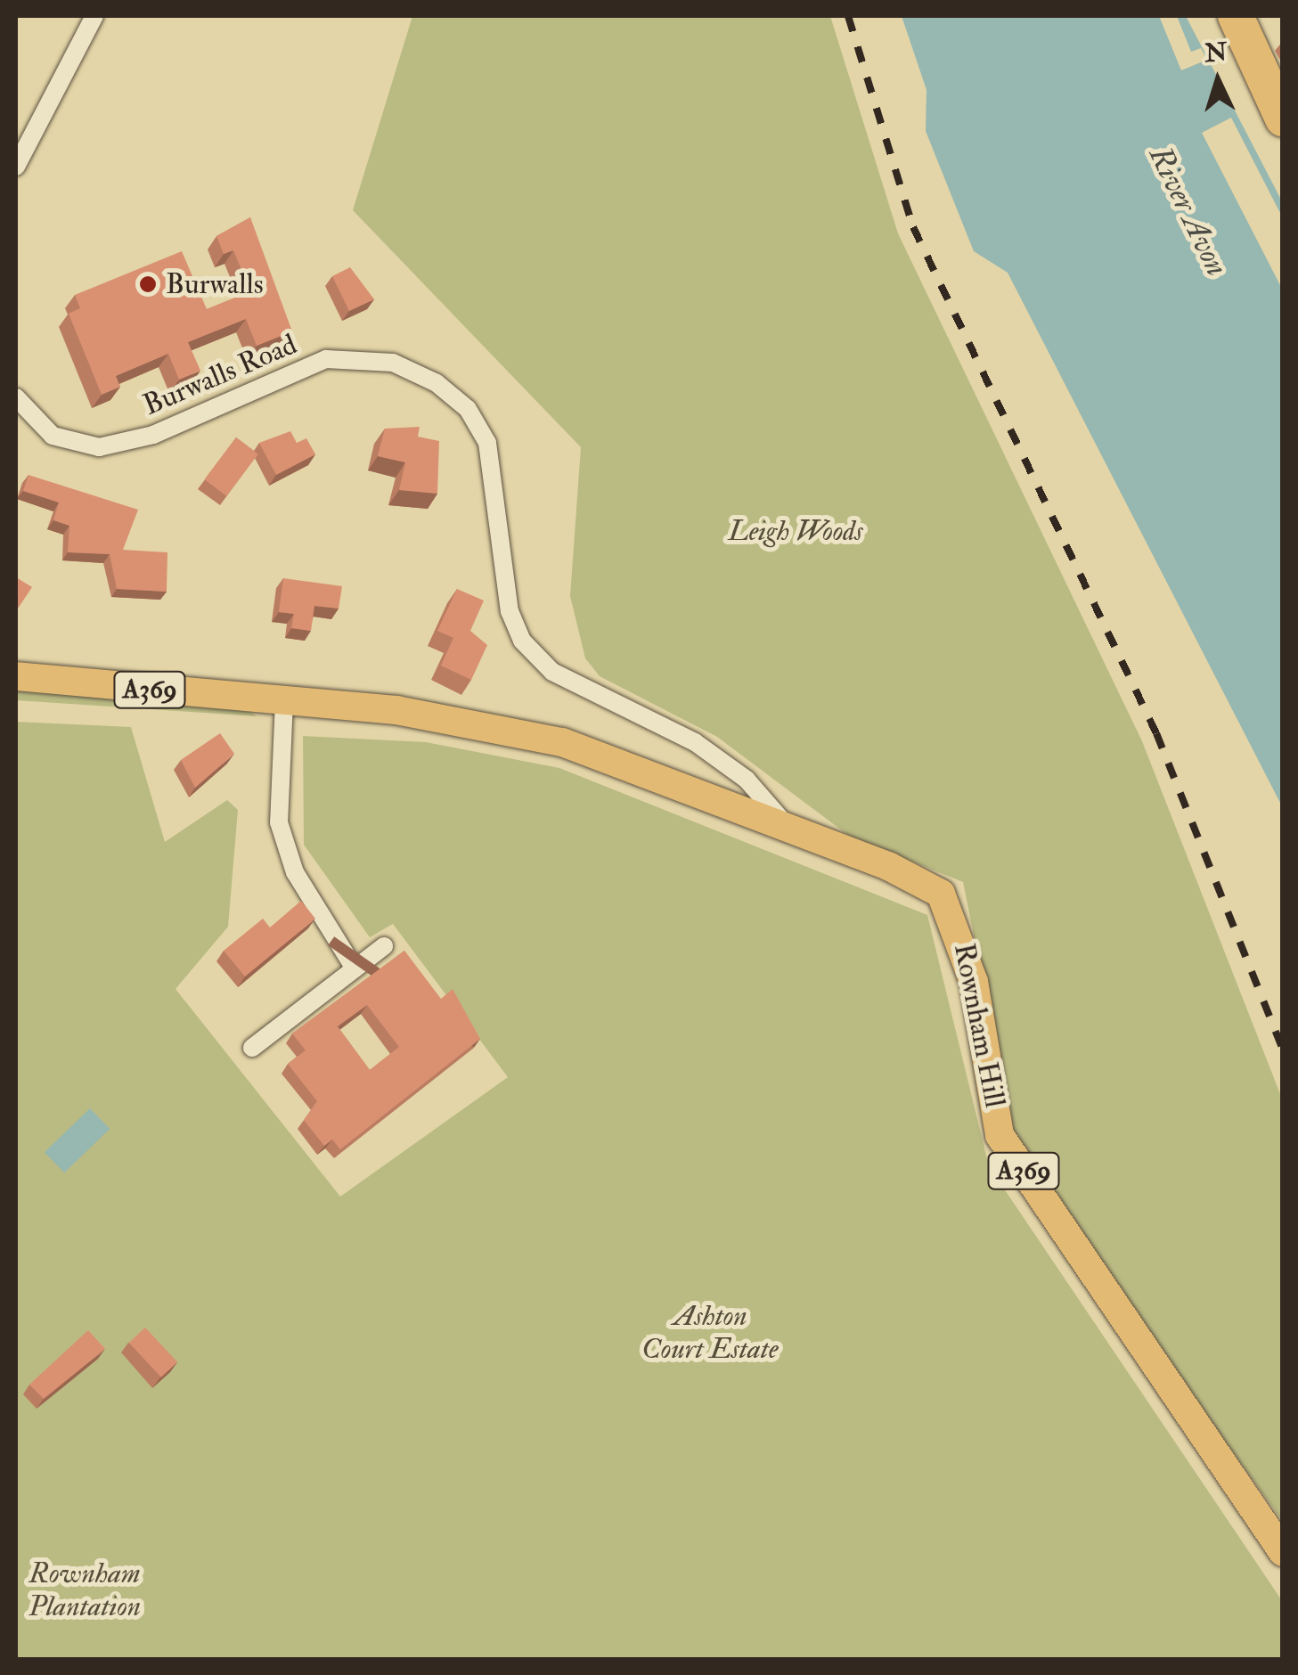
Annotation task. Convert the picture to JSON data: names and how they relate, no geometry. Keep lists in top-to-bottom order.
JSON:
{
  "streets": {
    "main road": ["A369", "Rownham Hill"],
    "street": ["Burwalls Road"]
  },
  "crossings": [
    ["Burwalls Road", "Rownham Hill"]
  ],
  "water": ["River Avon"],
  "parks": ["Leigh Woods", "Ashton Court Estate", "Rownham Plantation"],
  "places": ["Burwalls"],
  "north": "top"
}
